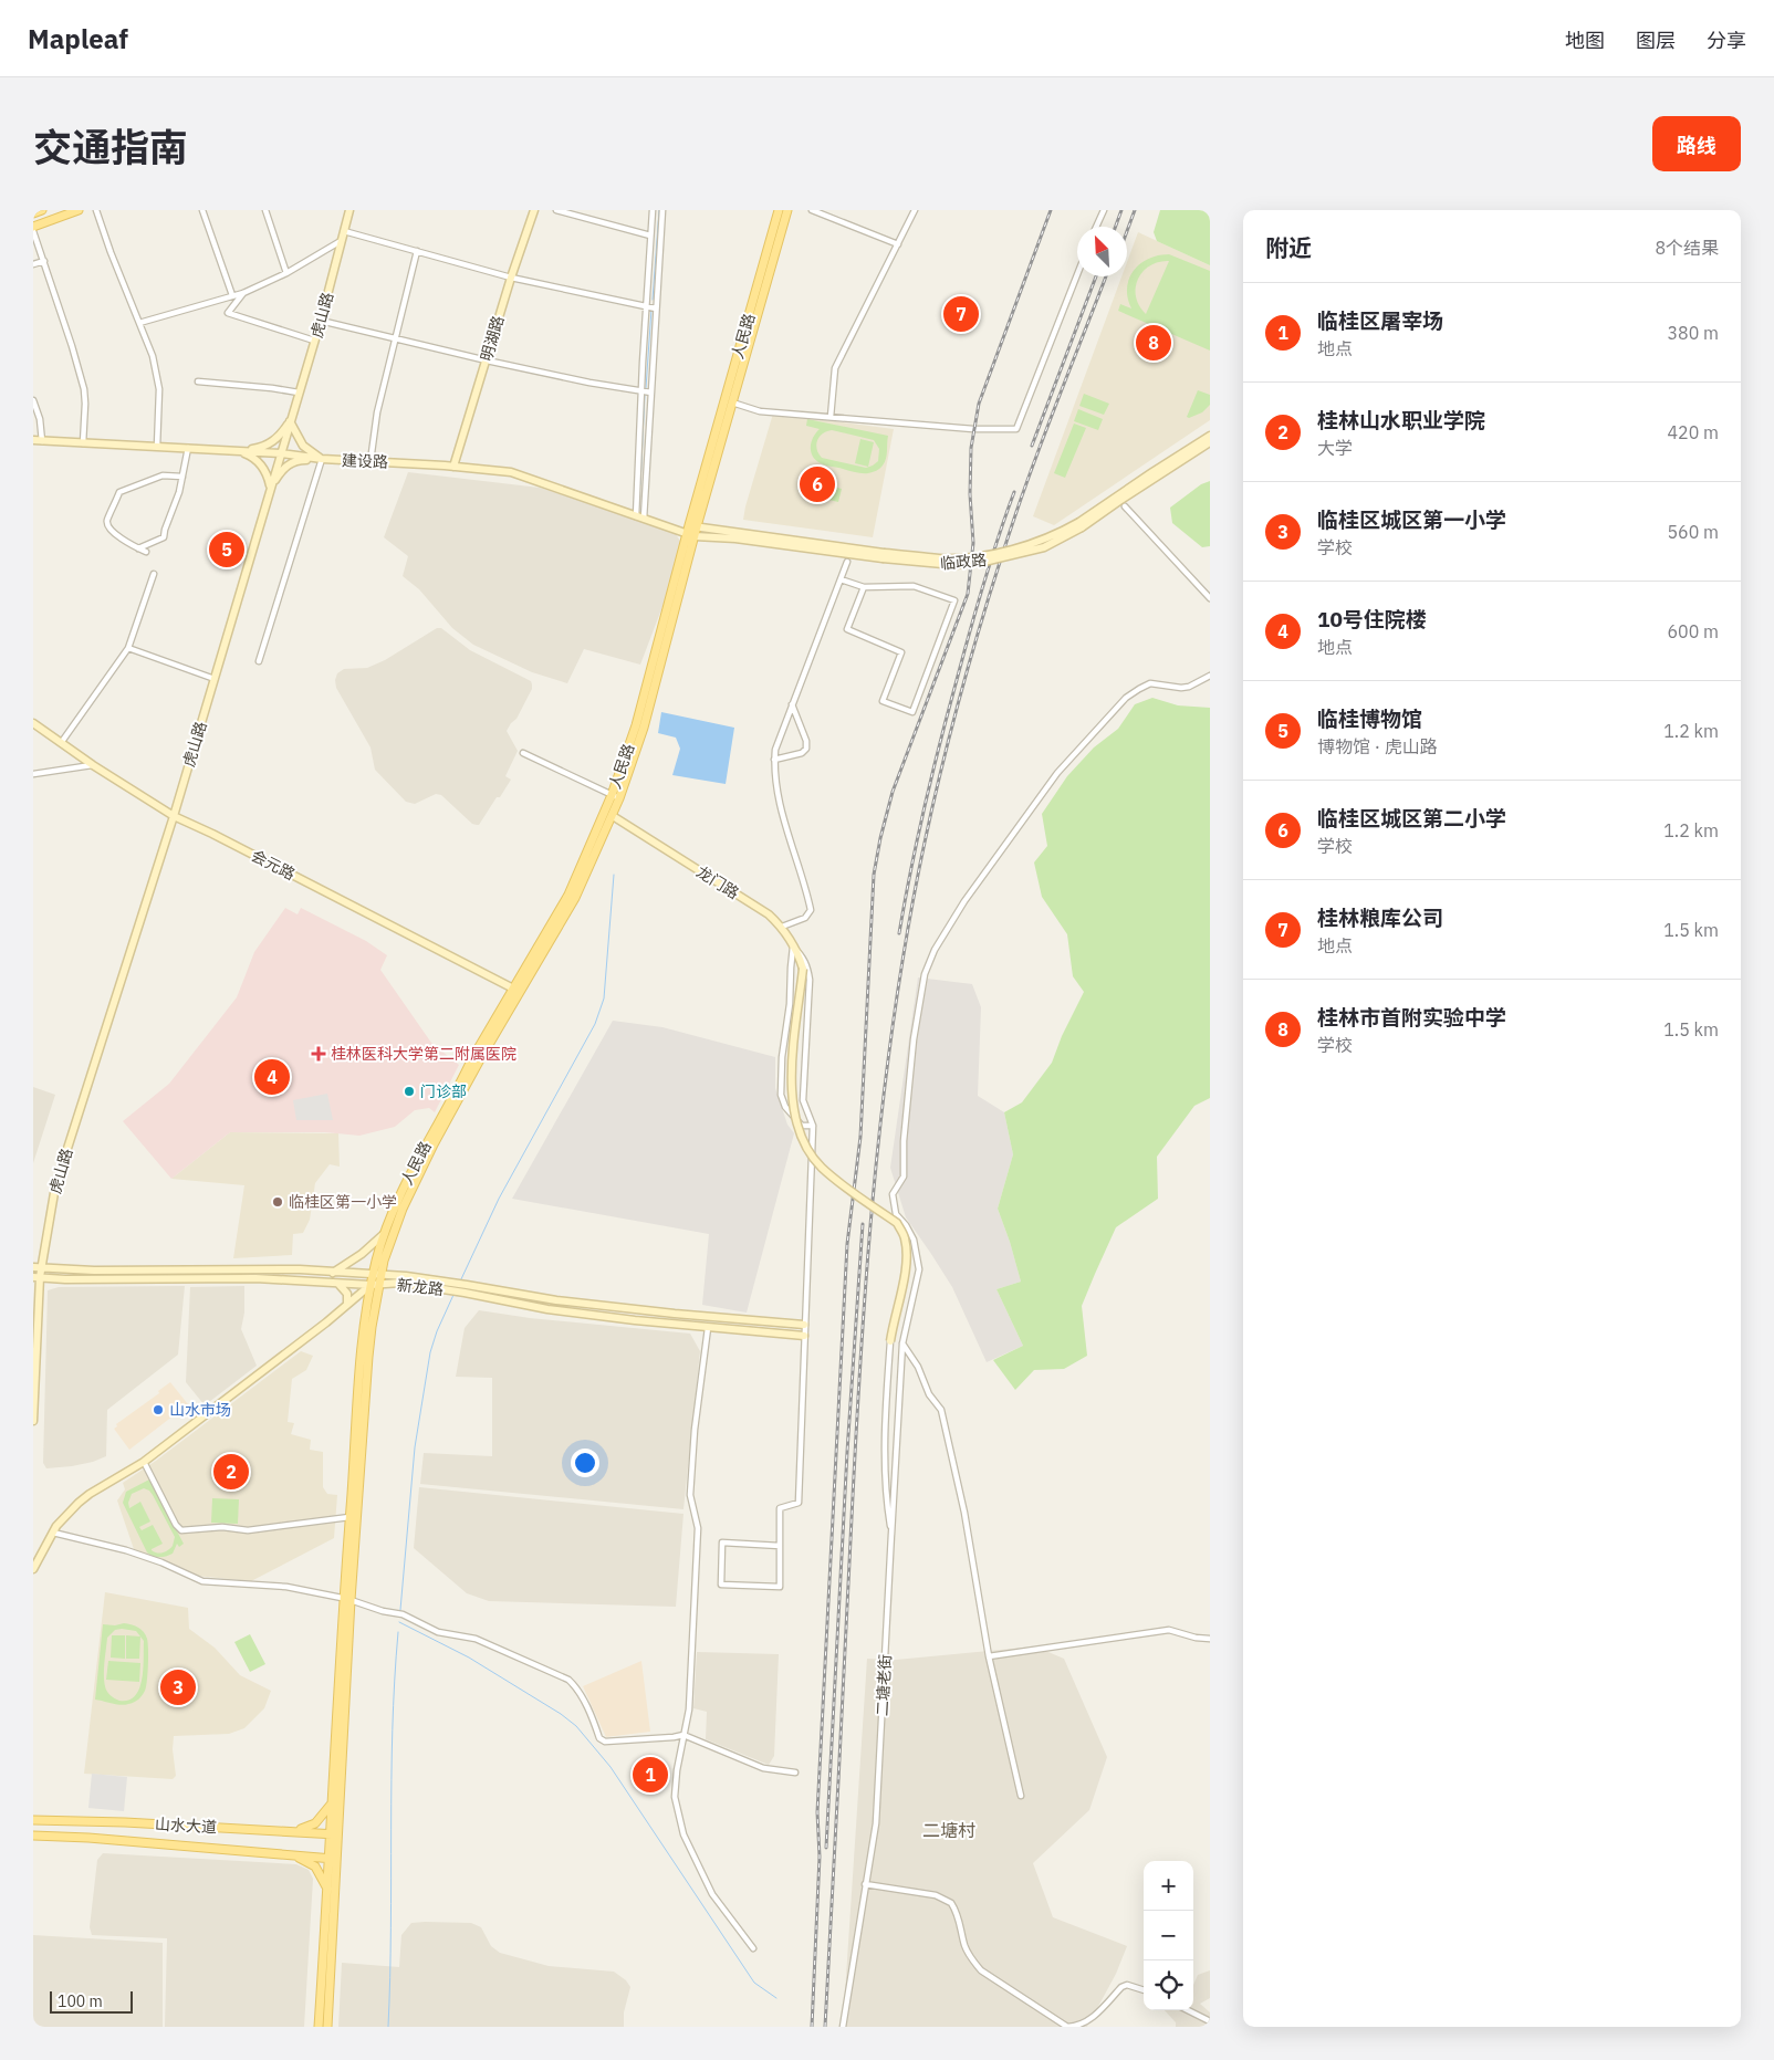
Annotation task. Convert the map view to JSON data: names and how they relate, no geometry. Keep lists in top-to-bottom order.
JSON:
{
  "streets": {
    "main road": ["人民路", "山水大道"],
    "street": [
      "虎山路",
      "明湖路",
      "建设路",
      "临政路",
      "会元路",
      "龙门路",
      "新龙路",
      "二塘老街"
    ]
  },
  "crossings": [
    ["虎山路", "建设路"],
    ["虎山路", "会元路"],
    ["虎山路", "新龙路"],
    ["人民路", "建设路"],
    ["人民路", "临政路"],
    ["人民路", "会元路"],
    ["人民路", "龙门路"],
    ["人民路", "新龙路"],
    ["明湖路", "建设路"],
    ["建设路", "临政路"],
    ["龙门路", "二塘老街"]
  ],
  "districts": ["二塘村"],
  "places": {
    "health": ["桂林医科大学第二附属医院"],
    "other": ["门诊部", "临桂区第一小学", "山水市场"]
  },
  "scale_bar": "100 m",
  "north": "top left",
  "page": {
    "header": "Mapleaf",
    "nav": ["地图", "图层", "分享"],
    "title": "交通指南",
    "buttons": "路线",
    "heading": ["附近", "8个结果"],
    "list": [
      {
        "mark": "1",
        "name": "临桂区屠宰场",
        "note": "地点",
        "value": "380 m"
      },
      {
        "mark": "2",
        "name": "桂林山水职业学院",
        "note": "大学",
        "value": "420 m"
      },
      {
        "mark": "3",
        "name": "临桂区城区第一小学",
        "note": "学校",
        "value": "560 m"
      },
      {
        "mark": "4",
        "name": "10号住院楼",
        "note": "地点",
        "value": "600 m"
      },
      {
        "mark": "5",
        "name": "临桂博物馆",
        "note": "博物馆 · 虎山路",
        "value": "1.2 km"
      },
      {
        "mark": "6",
        "name": "临桂区城区第二小学",
        "note": "学校",
        "value": "1.2 km"
      },
      {
        "mark": "7",
        "name": "桂林粮库公司",
        "note": "地点",
        "value": "1.5 km"
      },
      {
        "mark": "8",
        "name": "桂林市首附实验中学",
        "note": "学校",
        "value": "1.5 km"
      }
    ],
    "pins": [
      "7",
      "8",
      "6",
      "5",
      "4",
      "2",
      "3",
      "1"
    ],
    "map_buttons": ["+", "−"],
    "scale": "100 m"
  }
}
